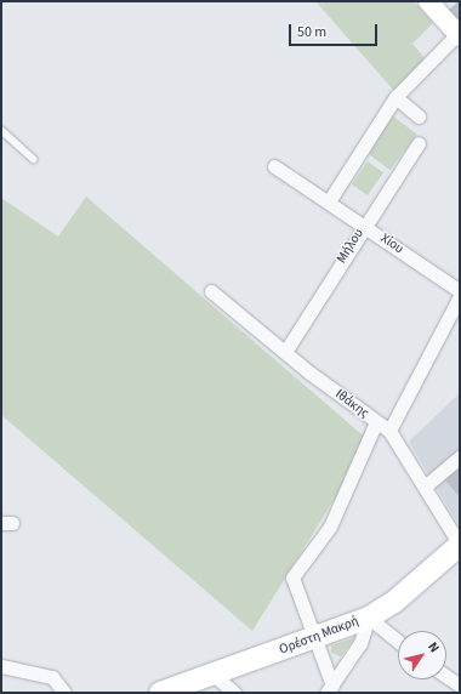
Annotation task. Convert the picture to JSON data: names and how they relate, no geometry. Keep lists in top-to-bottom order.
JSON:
{
  "streets": {
    "main road": ["Ορέστη Μακρή"],
    "street": ["Χίου", "Μήλου", "Ιθάκης"]
  },
  "crossings": [
    ["Χίου", "Μήλου"],
    ["Μήλου", "Ιθάκης"],
    ["Ιθάκης", "Ορέστη Μακρή"]
  ],
  "scale_bar": "50 m",
  "north": "top right"
}
